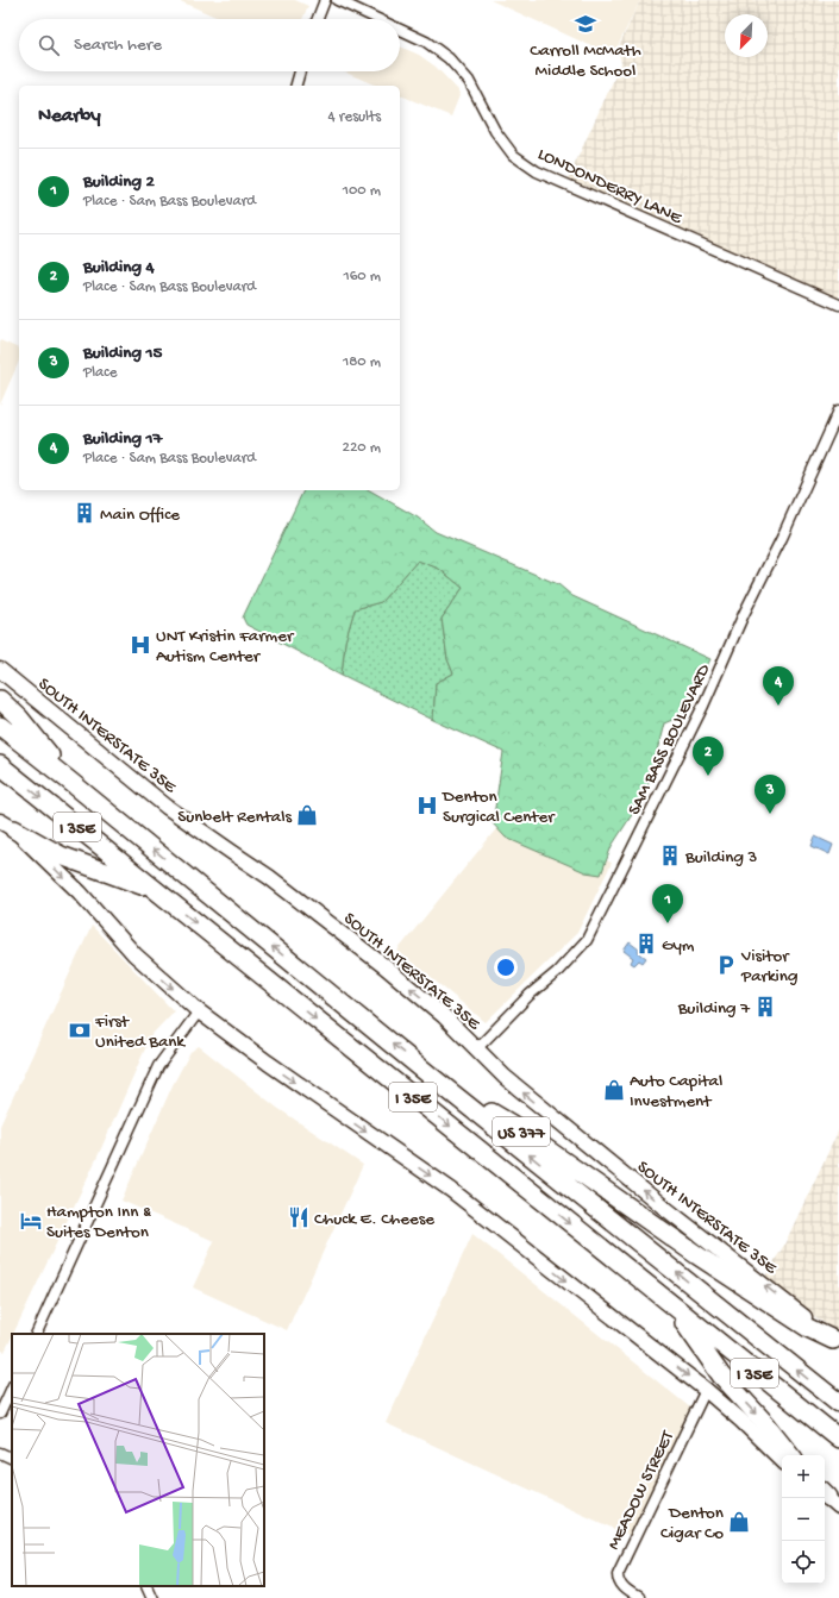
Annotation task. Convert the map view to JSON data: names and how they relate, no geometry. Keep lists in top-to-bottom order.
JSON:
{
  "streets": {
    "highway": ["I 35E", "US 377"],
    "main road": ["SOUTH INTERSTATE 35E"],
    "street": ["LONDONDERRY LANE", "SAM BASS BOULEVARD", "MEADOW STREET"]
  },
  "crossings": [
    ["SOUTH INTERSTATE 35E", "SAM BASS BOULEVARD"],
    ["SOUTH INTERSTATE 35E", "US 377"],
    ["I 35E", "US 377"]
  ],
  "places": {
    "school or university": ["Carroll McMath Middle School"],
    "building": [
      "Main Office",
      "Building 3",
      "Gym",
      "Building 7"
    ],
    "hospital": ["UNT Kristin Farmer Autism Center", "Denton Surgical Center"],
    "shop": ["Sunbelt Rentals", "Auto Capital Investment", "Denton Cigar Co"],
    "parking": ["Visitor Parking"],
    "bank": ["First United Bank"],
    "restaurant": ["Chuck E. Cheese"],
    "hotel": ["Hampton Inn & Suites Denton"]
  },
  "north": "bottom left",
  "page": {
    "search": "Search here",
    "heading": ["Nearby", "4 results"],
    "list": [
      {
        "mark": "1",
        "name": "Building 2",
        "note": "Place · Sam Bass Boulevard",
        "value": "100 m"
      },
      {
        "mark": "2",
        "name": "Building 4",
        "note": "Place · Sam Bass Boulevard",
        "value": "160 m"
      },
      {
        "mark": "3",
        "name": "Building 15",
        "note": "Place",
        "value": "180 m"
      },
      {
        "mark": "4",
        "name": "Building 17",
        "note": "Place · Sam Bass Boulevard",
        "value": "220 m"
      }
    ],
    "pins": [
      "4",
      "2",
      "3",
      "1"
    ],
    "map_buttons": ["+", "−"]
  }
}
